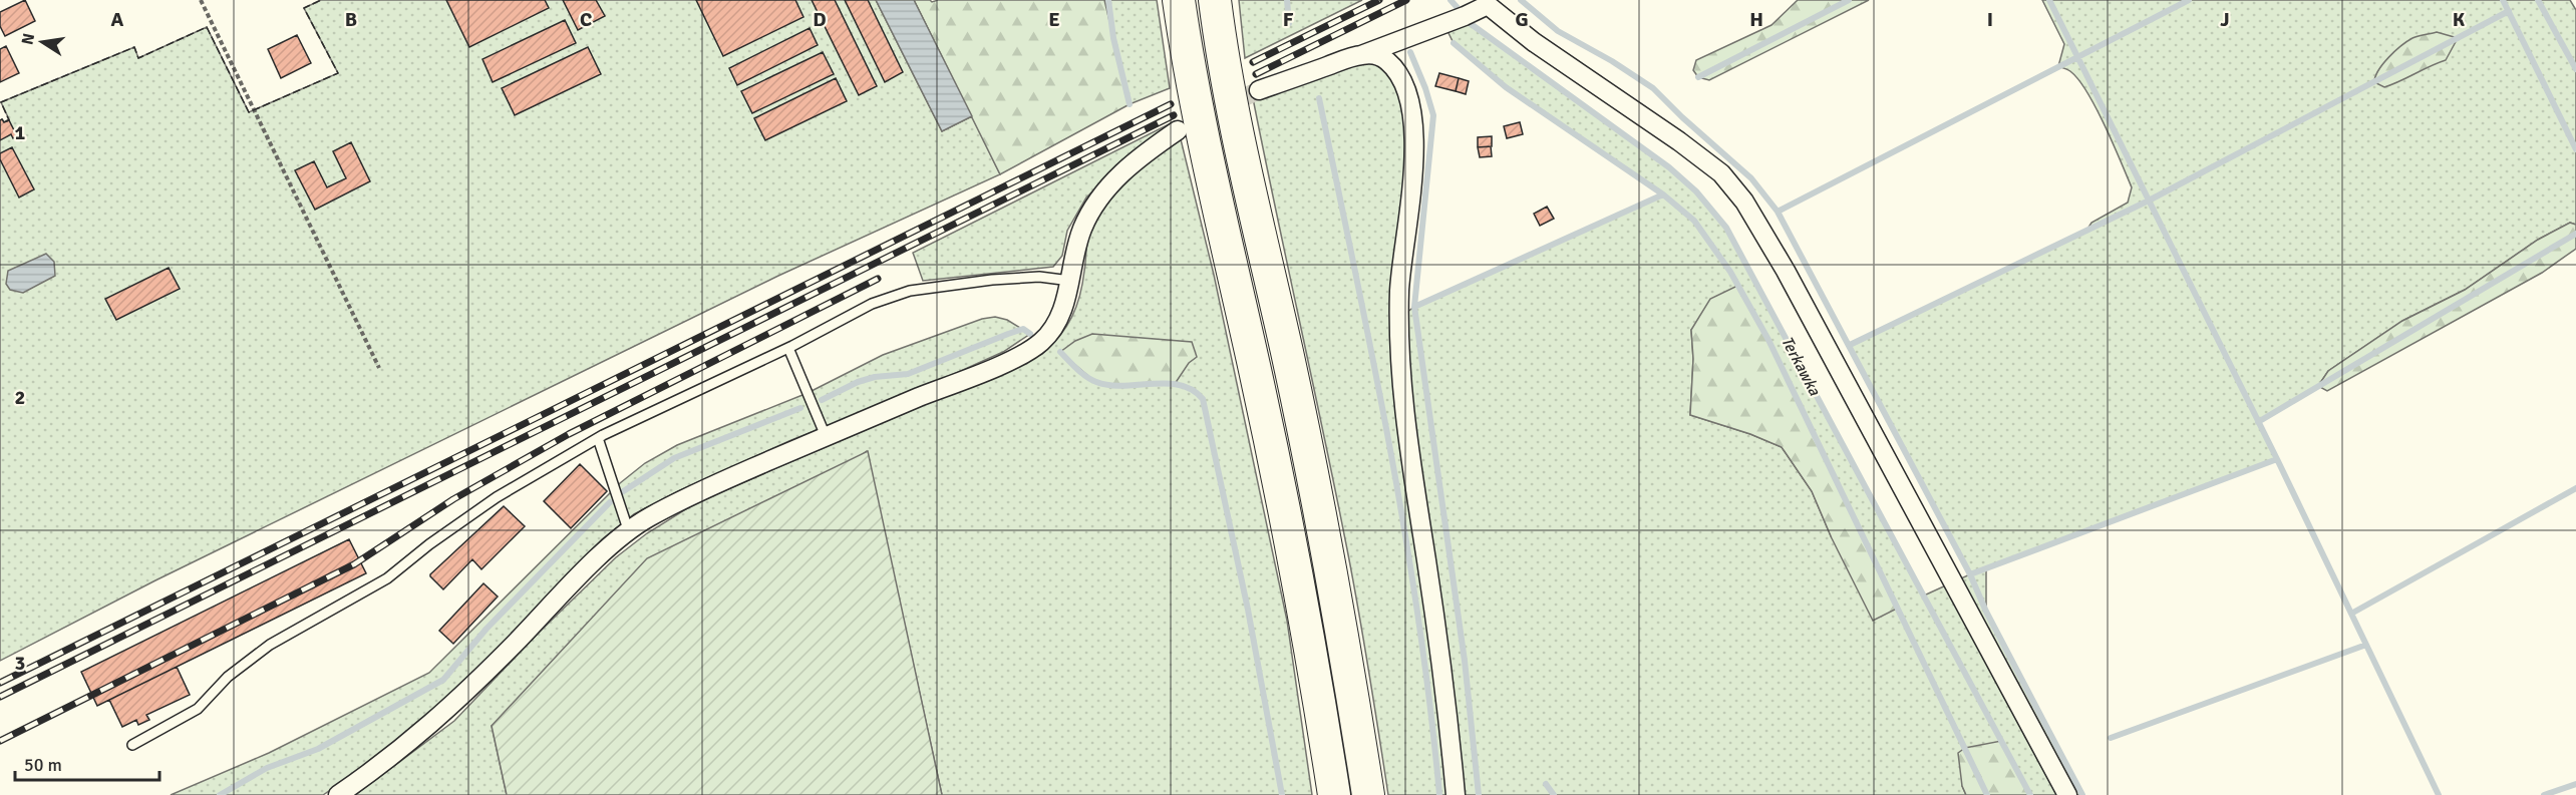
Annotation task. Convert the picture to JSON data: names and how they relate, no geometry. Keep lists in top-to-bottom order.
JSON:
{
  "water": ["Terkawka"],
  "scale_bar": "50 m",
  "north": "left",
  "grid": {
    "columns": [
      "A",
      "B",
      "C",
      "D",
      "E",
      "F",
      "G",
      "H",
      "I",
      "J",
      "K"
    ],
    "rows": ["1", "2", "3"]
  }
}
